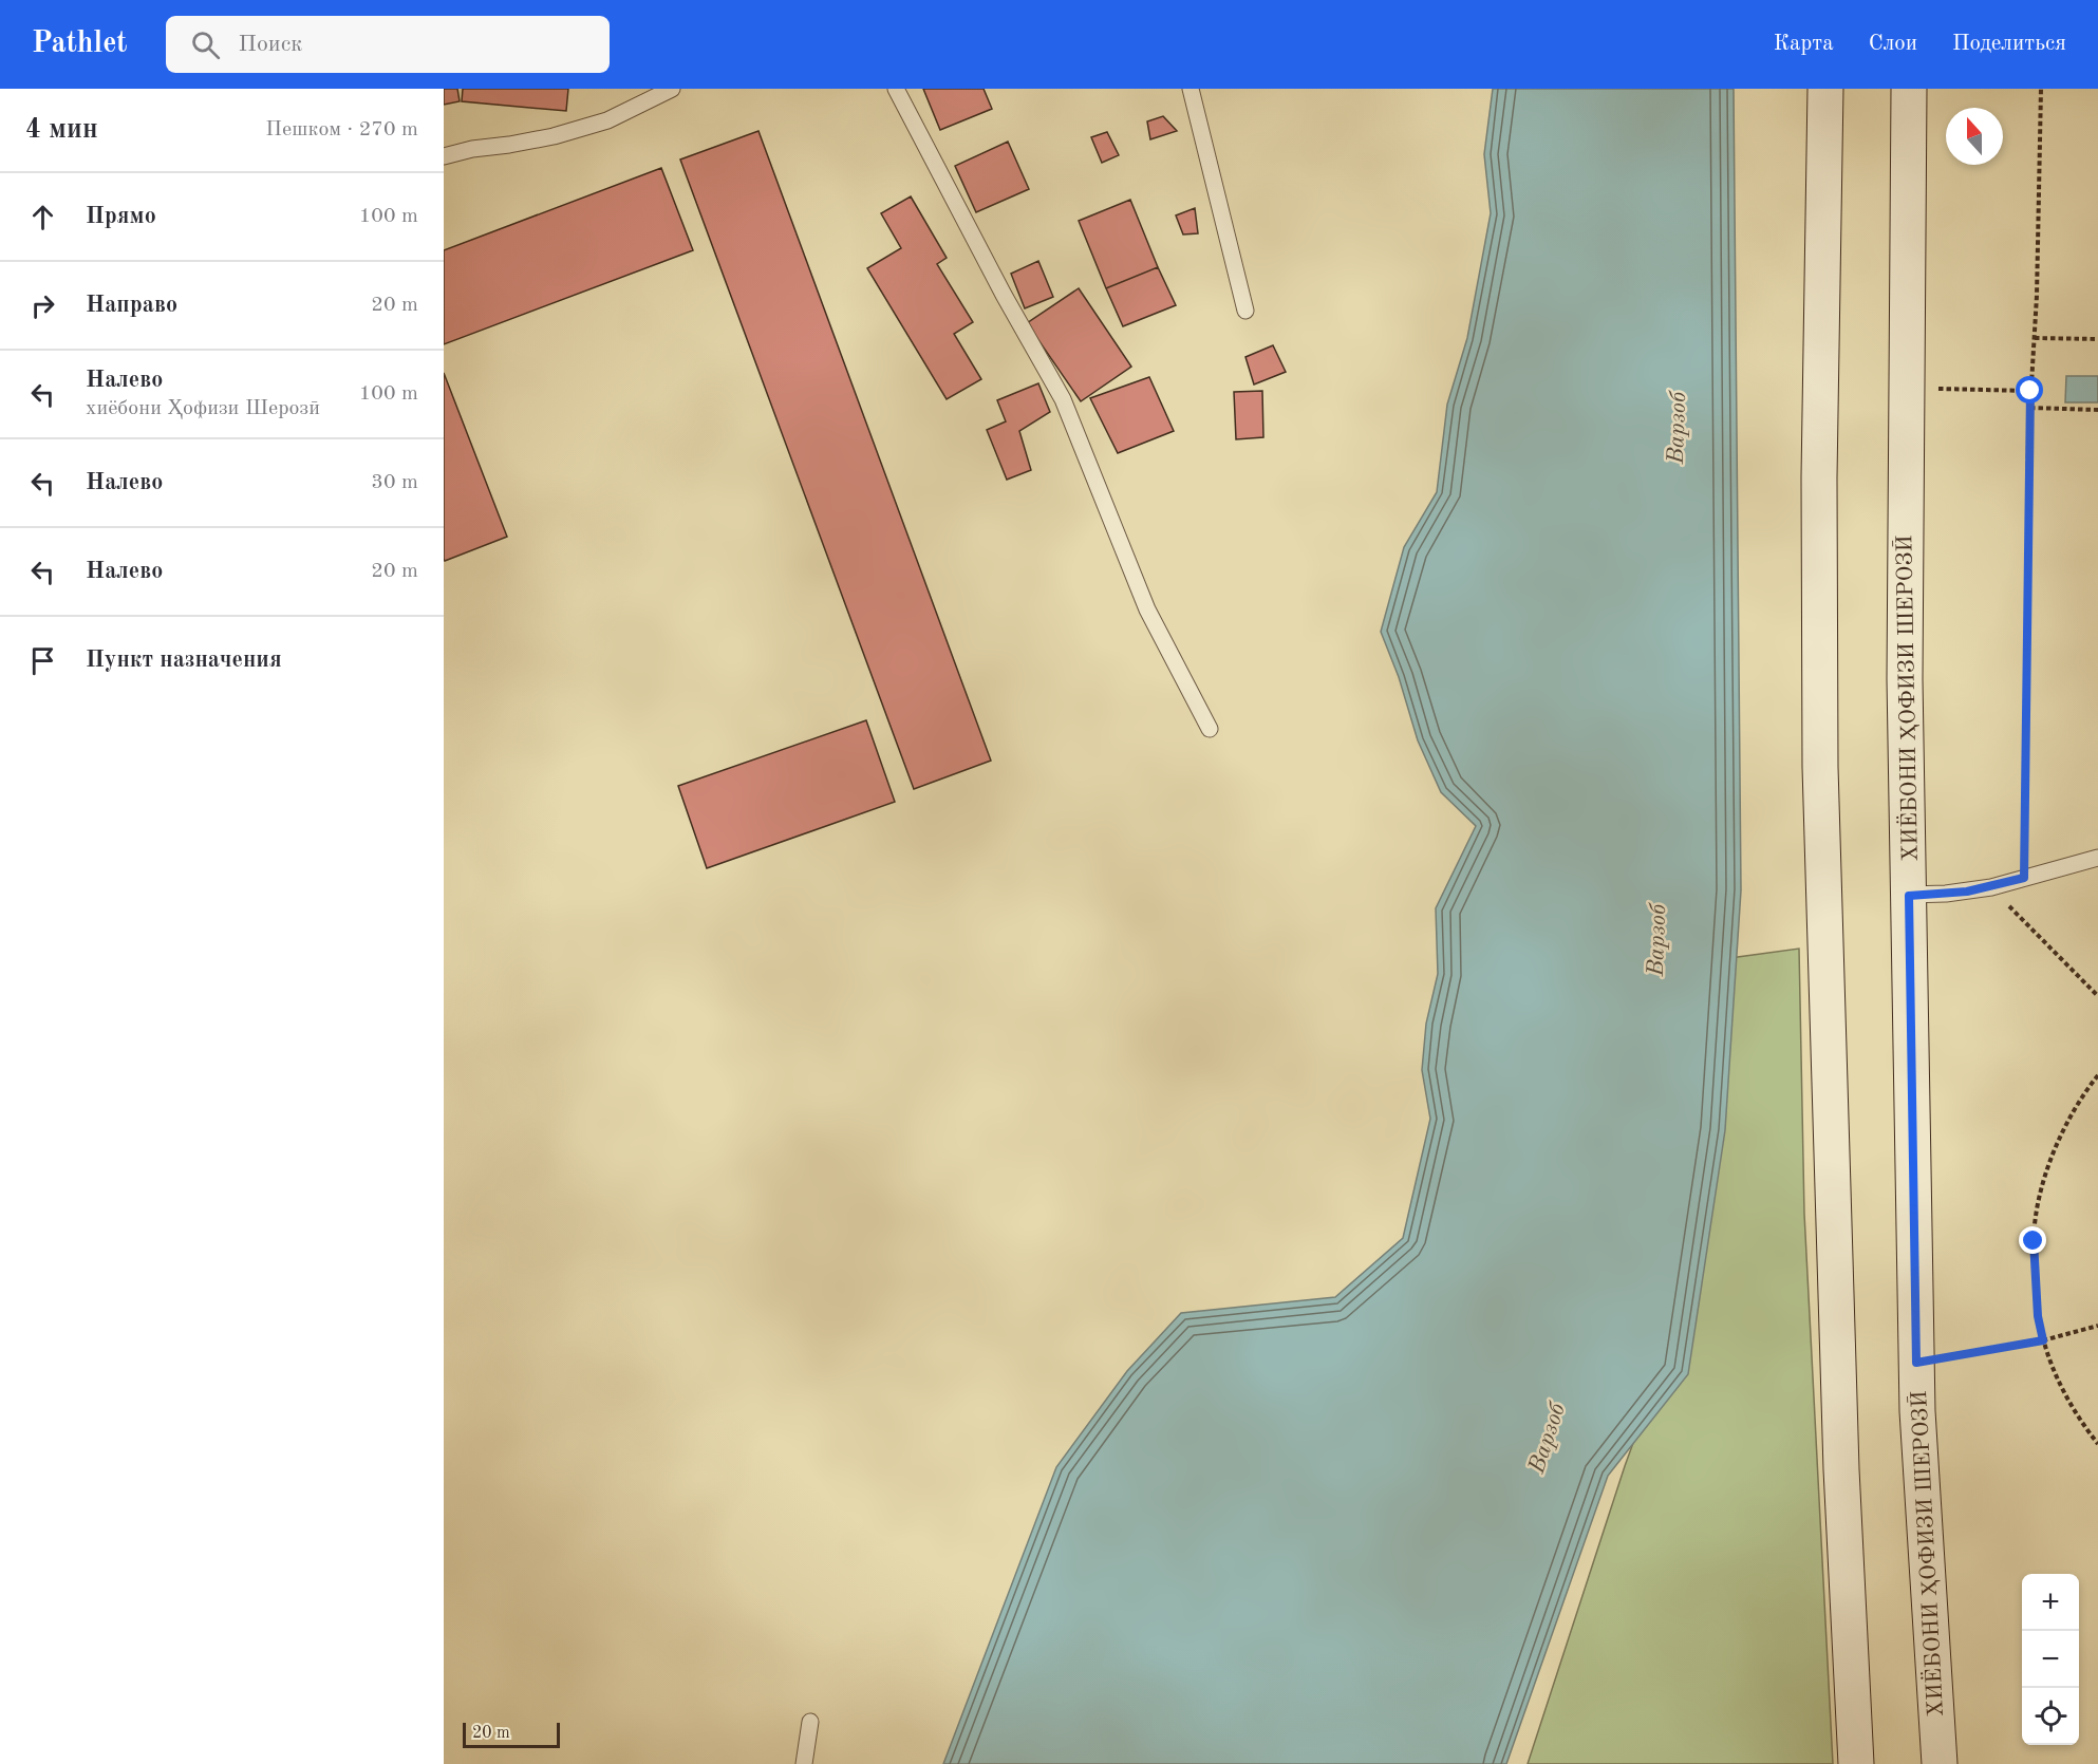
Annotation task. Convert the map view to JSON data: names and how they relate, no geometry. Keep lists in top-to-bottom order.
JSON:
{
  "streets": {
    "main road": ["ХИЁБОНИ ҲОФИЗИ ШЕРОЗӢ"]
  },
  "water": ["Варзоб"],
  "scale_bar": "20 m",
  "north": "top",
  "page": {
    "header": "Pathlet",
    "search": "Поиск",
    "nav": ["Карта", "Слои", "Поделиться"],
    "heading": ["4 мин", "Пешком · 270 m"],
    "list": [
      ["Прямо", "100 m"],
      ["Направо", "20 m"],
      ["Налево", "хиёбони Ҳофизи Шерозӣ", "100 m"],
      ["Налево", "30 m"],
      ["Налево", "20 m"],
      "Пункт назначения"
    ],
    "map_buttons": ["+", "−"],
    "scale": "20 m"
  }
}
